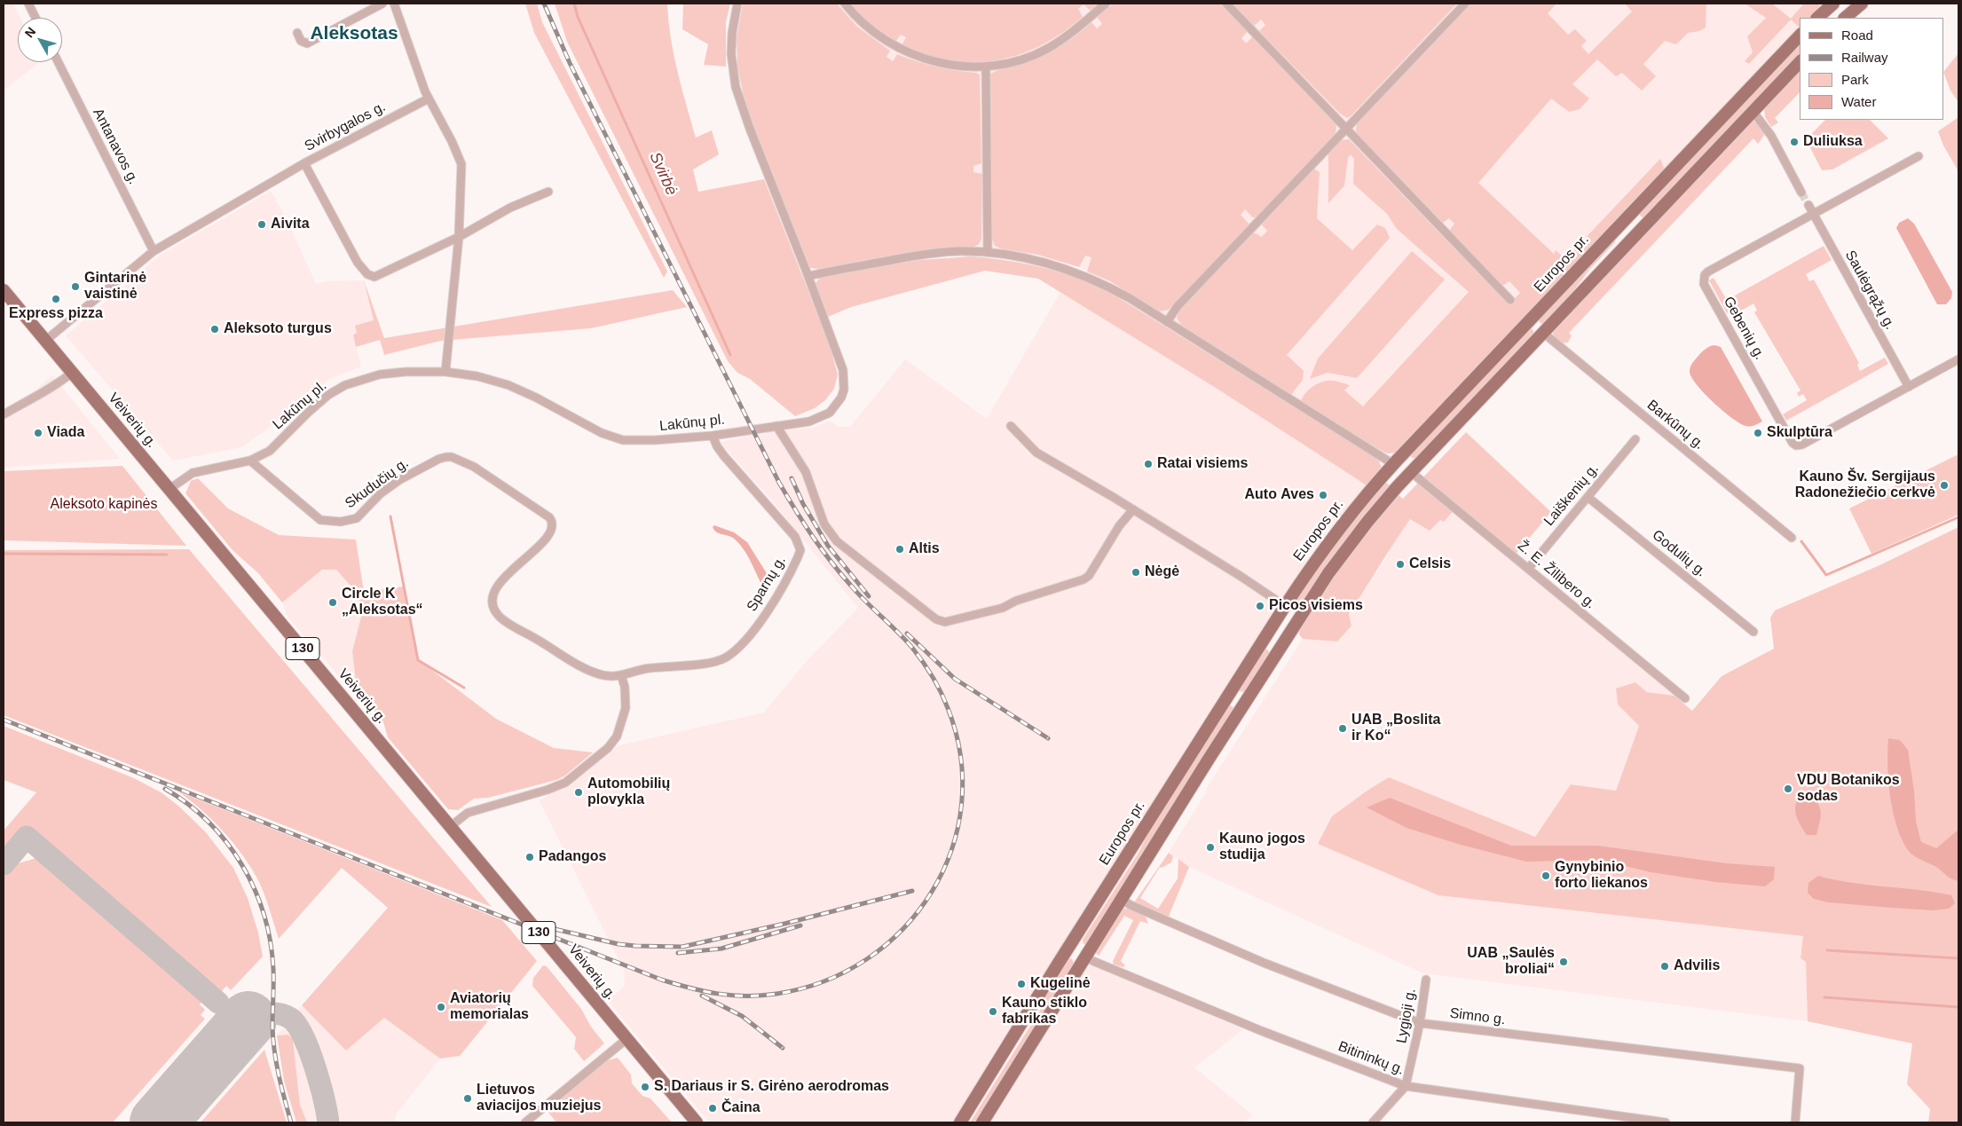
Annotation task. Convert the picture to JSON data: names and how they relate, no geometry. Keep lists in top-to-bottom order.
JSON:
{
  "streets": {
    "main road": ["Europos pr.", "Veiverių g.", "130"],
    "street": [
      "Svirbygalos g.",
      "Antanavos g.",
      "Saulėgrąžų g.",
      "Gebenių g.",
      "Lakūnų pl.",
      "Barkūnų g.",
      "Skudučių g.",
      "Laiškenių g.",
      "Godulių g.",
      "Ž. E. Žilibero g.",
      "Sparnų g.",
      "Lygioji g.",
      "Simno g.",
      "Bitininkų g."
    ]
  },
  "crossings": [
    ["Svirbygalos g.", "Antanavos g."],
    ["Svirbygalos g.", "Veiverių g."],
    ["Saulėgrąžų g.", "Gebenių g."],
    ["Lakūnų pl.", "Veiverių g."],
    ["Lakūnų pl.", "Skudučių g."],
    ["Lakūnų pl.", "Sparnų g."],
    ["Skudučių g.", "Sparnų g."],
    ["Laiškenių g.", "Godulių g."],
    ["Laiškenių g.", "Ž. E. Žilibero g."],
    ["Lygioji g.", "Simno g."],
    ["Lygioji g.", "Bitininkų g."]
  ],
  "districts": ["Aleksotas"],
  "water": ["Svirbė"],
  "parks": ["Aleksoto kapinės"],
  "places": [
    "Duliuksa",
    "Aivita",
    "Gintarinė vaistinė",
    "Express pizza",
    "Aleksoto turgus",
    "Viada",
    "Skulptūra",
    "Ratai visiems",
    "Kauno Šv. Sergijaus Radonežiečio cerkvė",
    "Auto Aves",
    "Altis",
    "Celsis",
    "Nėgė",
    "Circle K „Aleksotas“",
    "Picos visiems",
    "UAB „Boslita ir Ko“",
    "VDU Botanikos sodas",
    "Automobilių plovykla",
    "Kauno jogos studija",
    "Padangos",
    "Gynybinio forto liekanos",
    "UAB „Saulės broliai“",
    "Advilis",
    "Kugelinė",
    "Aviatorių memorialas",
    "Kauno stiklo fabrikas",
    "S. Dariaus ir S. Girėno aerodromas",
    "Lietuvos aviacijos muziejus",
    "Čaina"
  ],
  "legend": [
    "Road",
    "Railway",
    "Park",
    "Water"
  ],
  "north": "top left"
}
